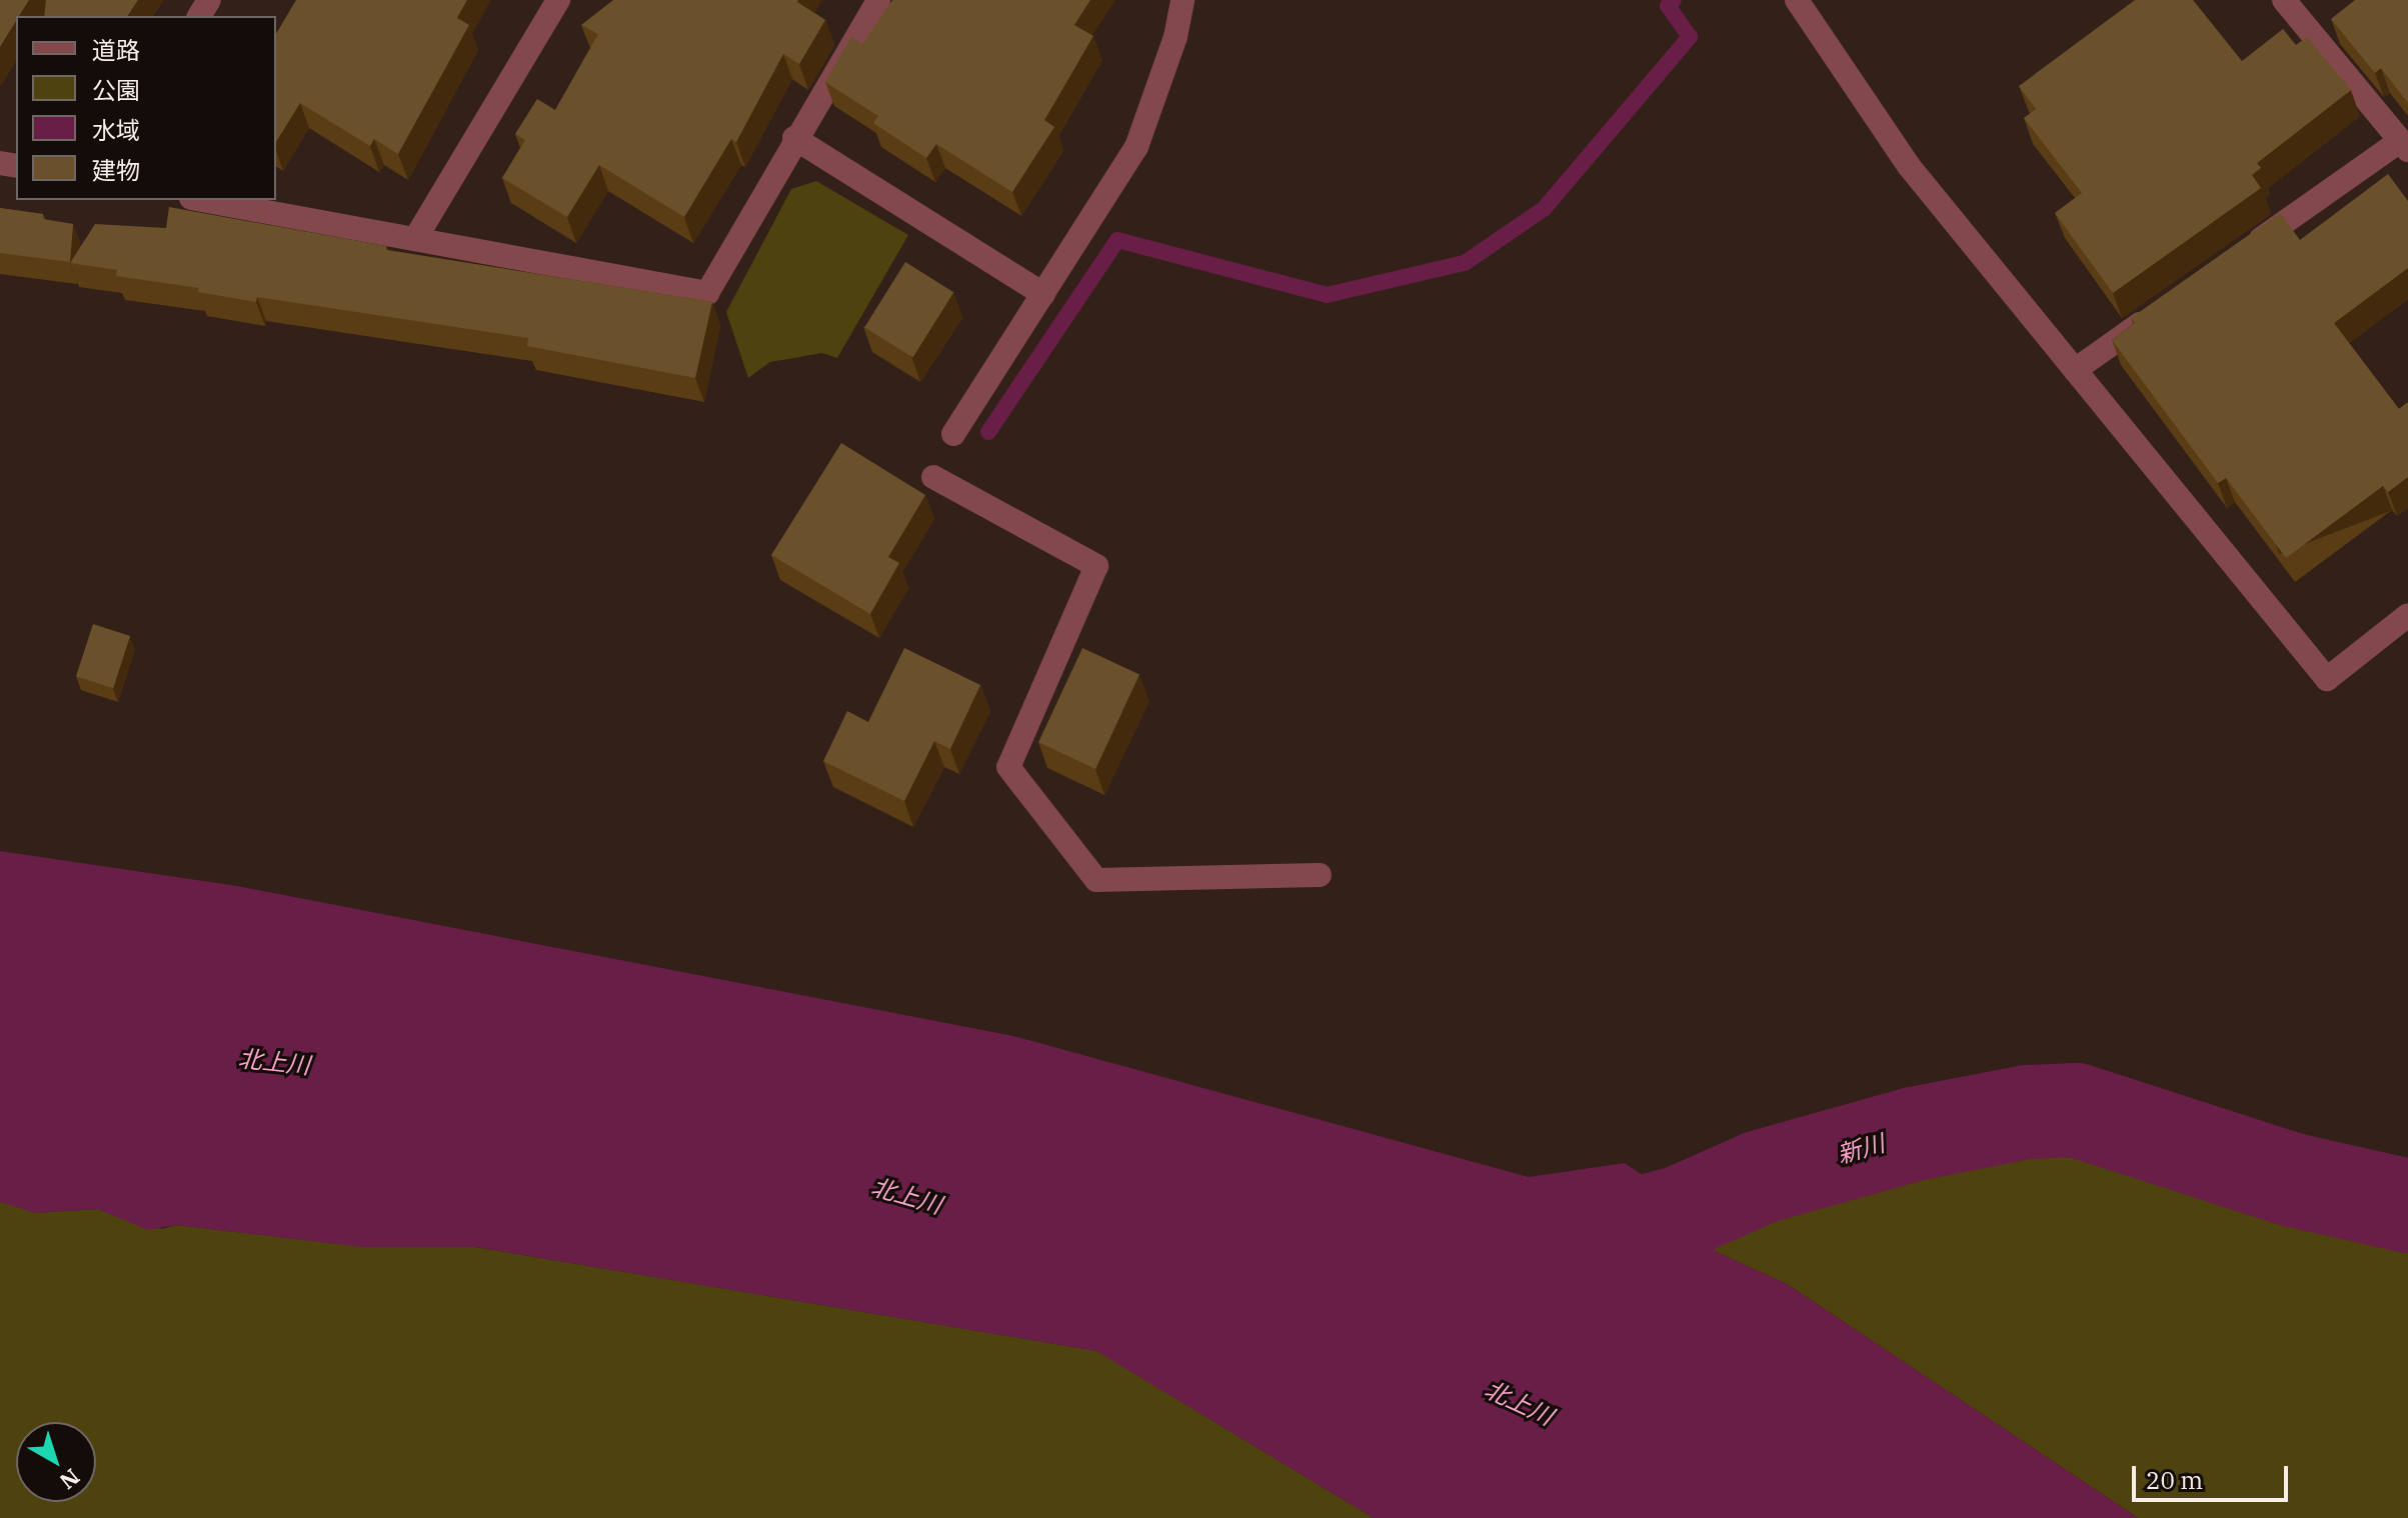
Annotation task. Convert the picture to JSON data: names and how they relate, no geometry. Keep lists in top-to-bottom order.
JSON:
{
  "water": ["北上川", "新川"],
  "legend": [
    "道路",
    "公園",
    "水域",
    "建物"
  ],
  "scale_bar": "20 m",
  "north": "bottom right"
}
